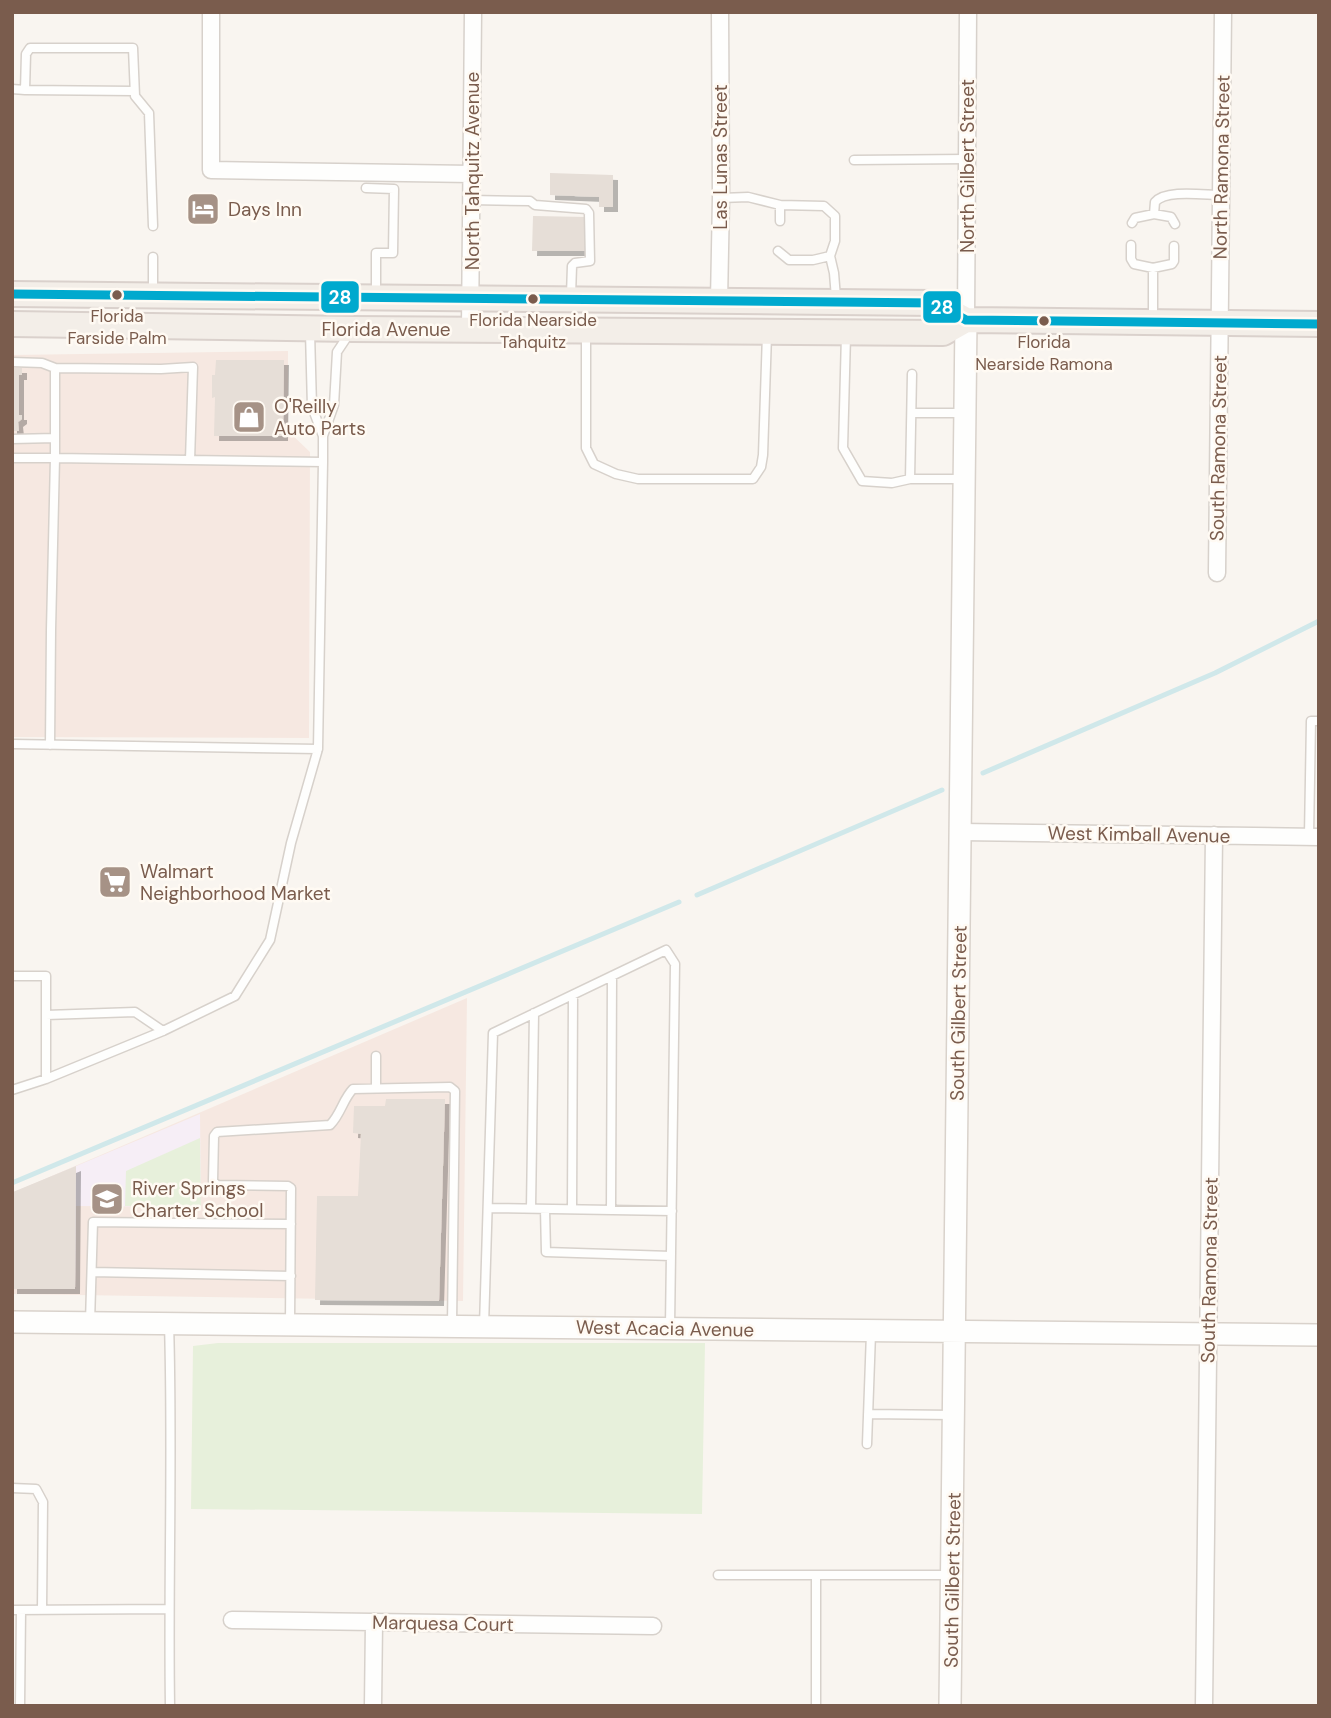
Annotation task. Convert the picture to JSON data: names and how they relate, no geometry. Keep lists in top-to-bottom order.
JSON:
{
  "streets": {
    "main road": ["Florida Avenue"],
    "street": [
      "Las Lunas Street",
      "North Gilbert Street",
      "North Ramona Street",
      "North Tahquitz Avenue",
      "South Ramona Street",
      "West Kimball Avenue",
      "South Gilbert Street",
      "West Acacia Avenue",
      "Marquesa Court"
    ]
  },
  "crossings": [
    ["Las Lunas Street", "Florida Avenue"],
    ["North Gilbert Street", "Florida Avenue"],
    ["North Gilbert Street", "South Gilbert Street"],
    ["North Ramona Street", "Florida Avenue"],
    ["North Ramona Street", "South Ramona Street"],
    ["North Tahquitz Avenue", "Florida Avenue"],
    ["Florida Avenue", "South Ramona Street"],
    ["Florida Avenue", "South Gilbert Street"],
    ["South Ramona Street", "West Kimball Avenue"],
    ["South Ramona Street", "West Acacia Avenue"],
    ["West Kimball Avenue", "South Gilbert Street"],
    ["South Gilbert Street", "West Acacia Avenue"]
  ],
  "places": {
    "hotel": ["Days Inn"],
    "other": ["Florida Farside Palm", "Florida Nearside Tahquitz", "Florida Nearside Ramona"],
    "shop": ["O'Reilly Auto Parts"],
    "supermarket": ["Walmart Neighborhood Market"],
    "school or university": ["River Springs Charter School"]
  },
  "lines": ["transit line 28"]
}
